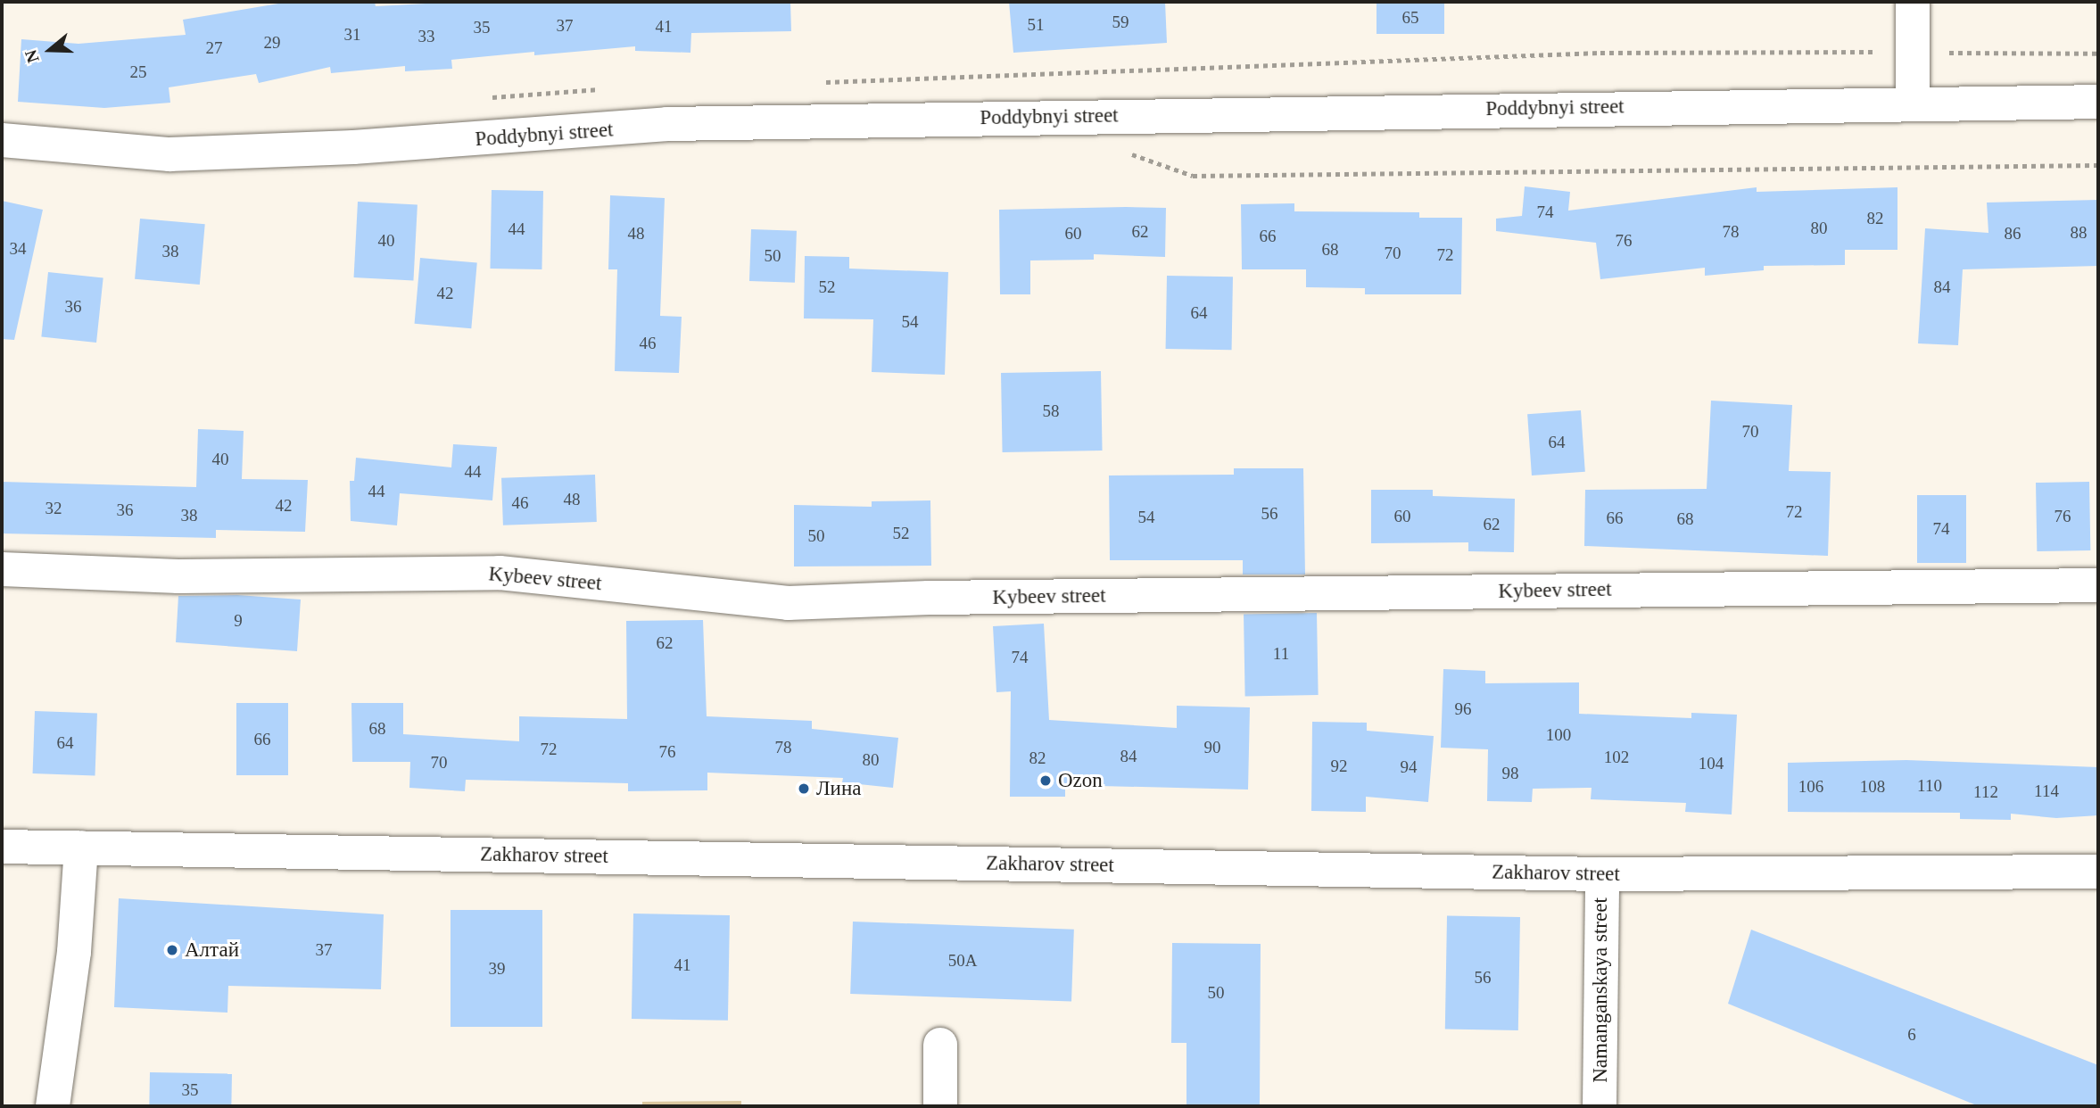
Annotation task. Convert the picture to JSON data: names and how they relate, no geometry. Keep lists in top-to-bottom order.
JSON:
{
  "streets": {
    "street": [
      "Poddybnyi street",
      "Kybeev street",
      "Zakharov street",
      "Namanganskaya street"
    ]
  },
  "crossings": [
    ["Zakharov street", "Namanganskaya street"]
  ],
  "places": ["Ozon", "Лина", "Алтай"],
  "house_numbers": [
    "65",
    "59",
    "51",
    "37",
    "41",
    "35",
    "31",
    "33",
    "29",
    "27",
    "25",
    "74",
    "82",
    "80",
    "44",
    "62",
    "78",
    "88",
    "48",
    "60",
    "86",
    "66",
    "40",
    "76",
    "34",
    "68",
    "38",
    "70",
    "72",
    "50",
    "52",
    "84",
    "42",
    "36",
    "64",
    "54",
    "46",
    "58",
    "70",
    "64",
    "40",
    "44",
    "44",
    "48",
    "46",
    "42",
    "32",
    "36",
    "72",
    "56",
    "38",
    "60",
    "76",
    "54",
    "66",
    "68",
    "62",
    "74",
    "52",
    "50",
    "9",
    "62",
    "11",
    "74",
    "96",
    "68",
    "100",
    "66",
    "64",
    "78",
    "90",
    "72",
    "76",
    "84",
    "102",
    "82",
    "80",
    "70",
    "104",
    "92",
    "94",
    "98",
    "110",
    "106",
    "108",
    "114",
    "112",
    "37",
    "50А",
    "41",
    "39",
    "56",
    "50",
    "6",
    "35"
  ],
  "north": "left"
}
